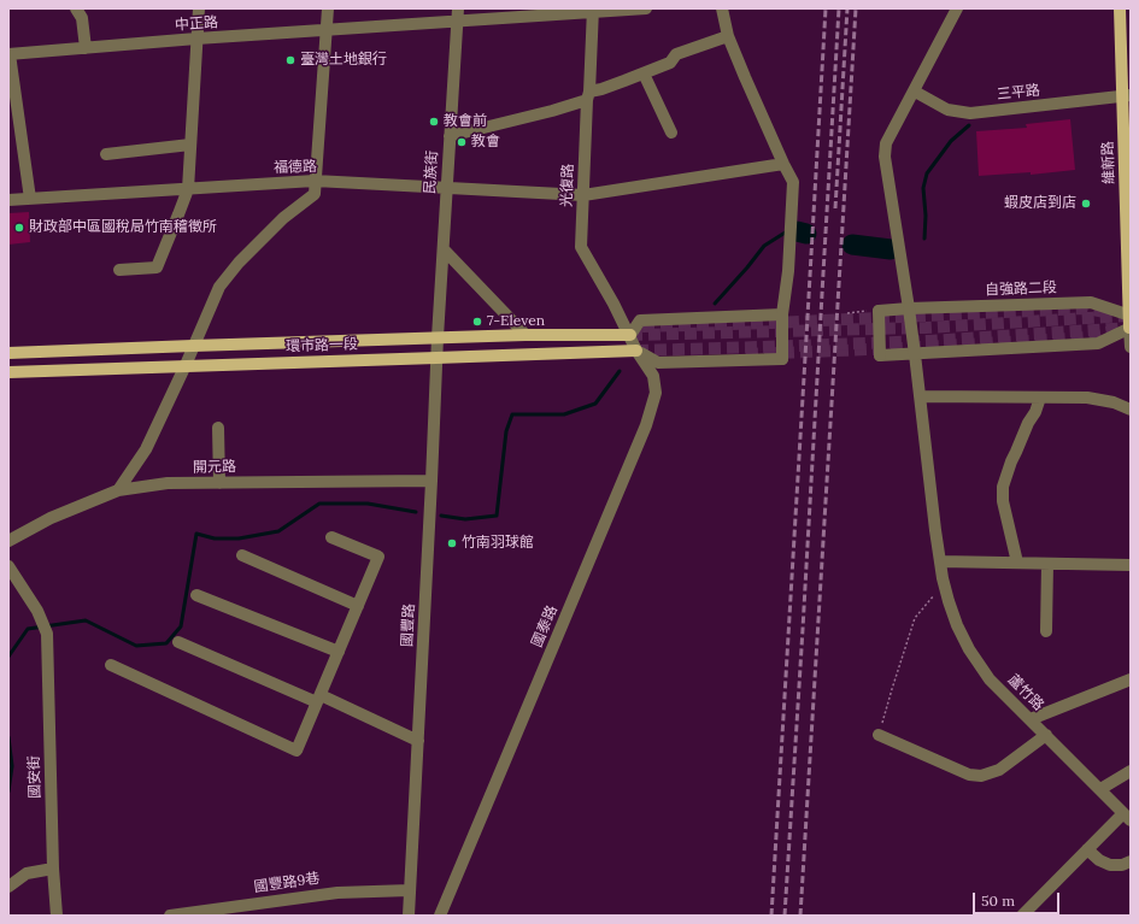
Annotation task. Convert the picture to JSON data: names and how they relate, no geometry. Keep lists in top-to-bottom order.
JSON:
{
  "streets": {
    "main road": ["維新路", "環市路一段"],
    "street": [
      "中正路",
      "三平路",
      "福德路",
      "民族街",
      "光復路",
      "自強路二段",
      "開元路",
      "國豐路",
      "國泰路",
      "蘆竹路",
      "國安街",
      "國豐路9巷"
    ]
  },
  "crossings": [
    ["中正路", "民族街"],
    ["中正路", "光復路"],
    ["三平路", "維新路"],
    ["三平路", "蘆竹路"],
    ["維新路", "自強路二段"],
    ["福德路", "民族街"],
    ["福德路", "光復路"],
    ["民族街", "環市路一段"],
    ["民族街", "國豐路"],
    ["光復路", "環市路一段"],
    ["光復路", "國泰路"],
    ["自強路二段", "蘆竹路"],
    ["環市路一段", "國豐路"],
    ["環市路一段", "國泰路"],
    ["開元路", "國豐路"],
    ["國豐路", "國豐路9巷"]
  ],
  "places": [
    "臺灣土地銀行",
    "教會前",
    "教會",
    "蝦皮店到店",
    "財政部中區國稅局竹南稽徵所",
    "7-Eleven",
    "竹南羽球館"
  ],
  "scale_bar": "50 m"
}
